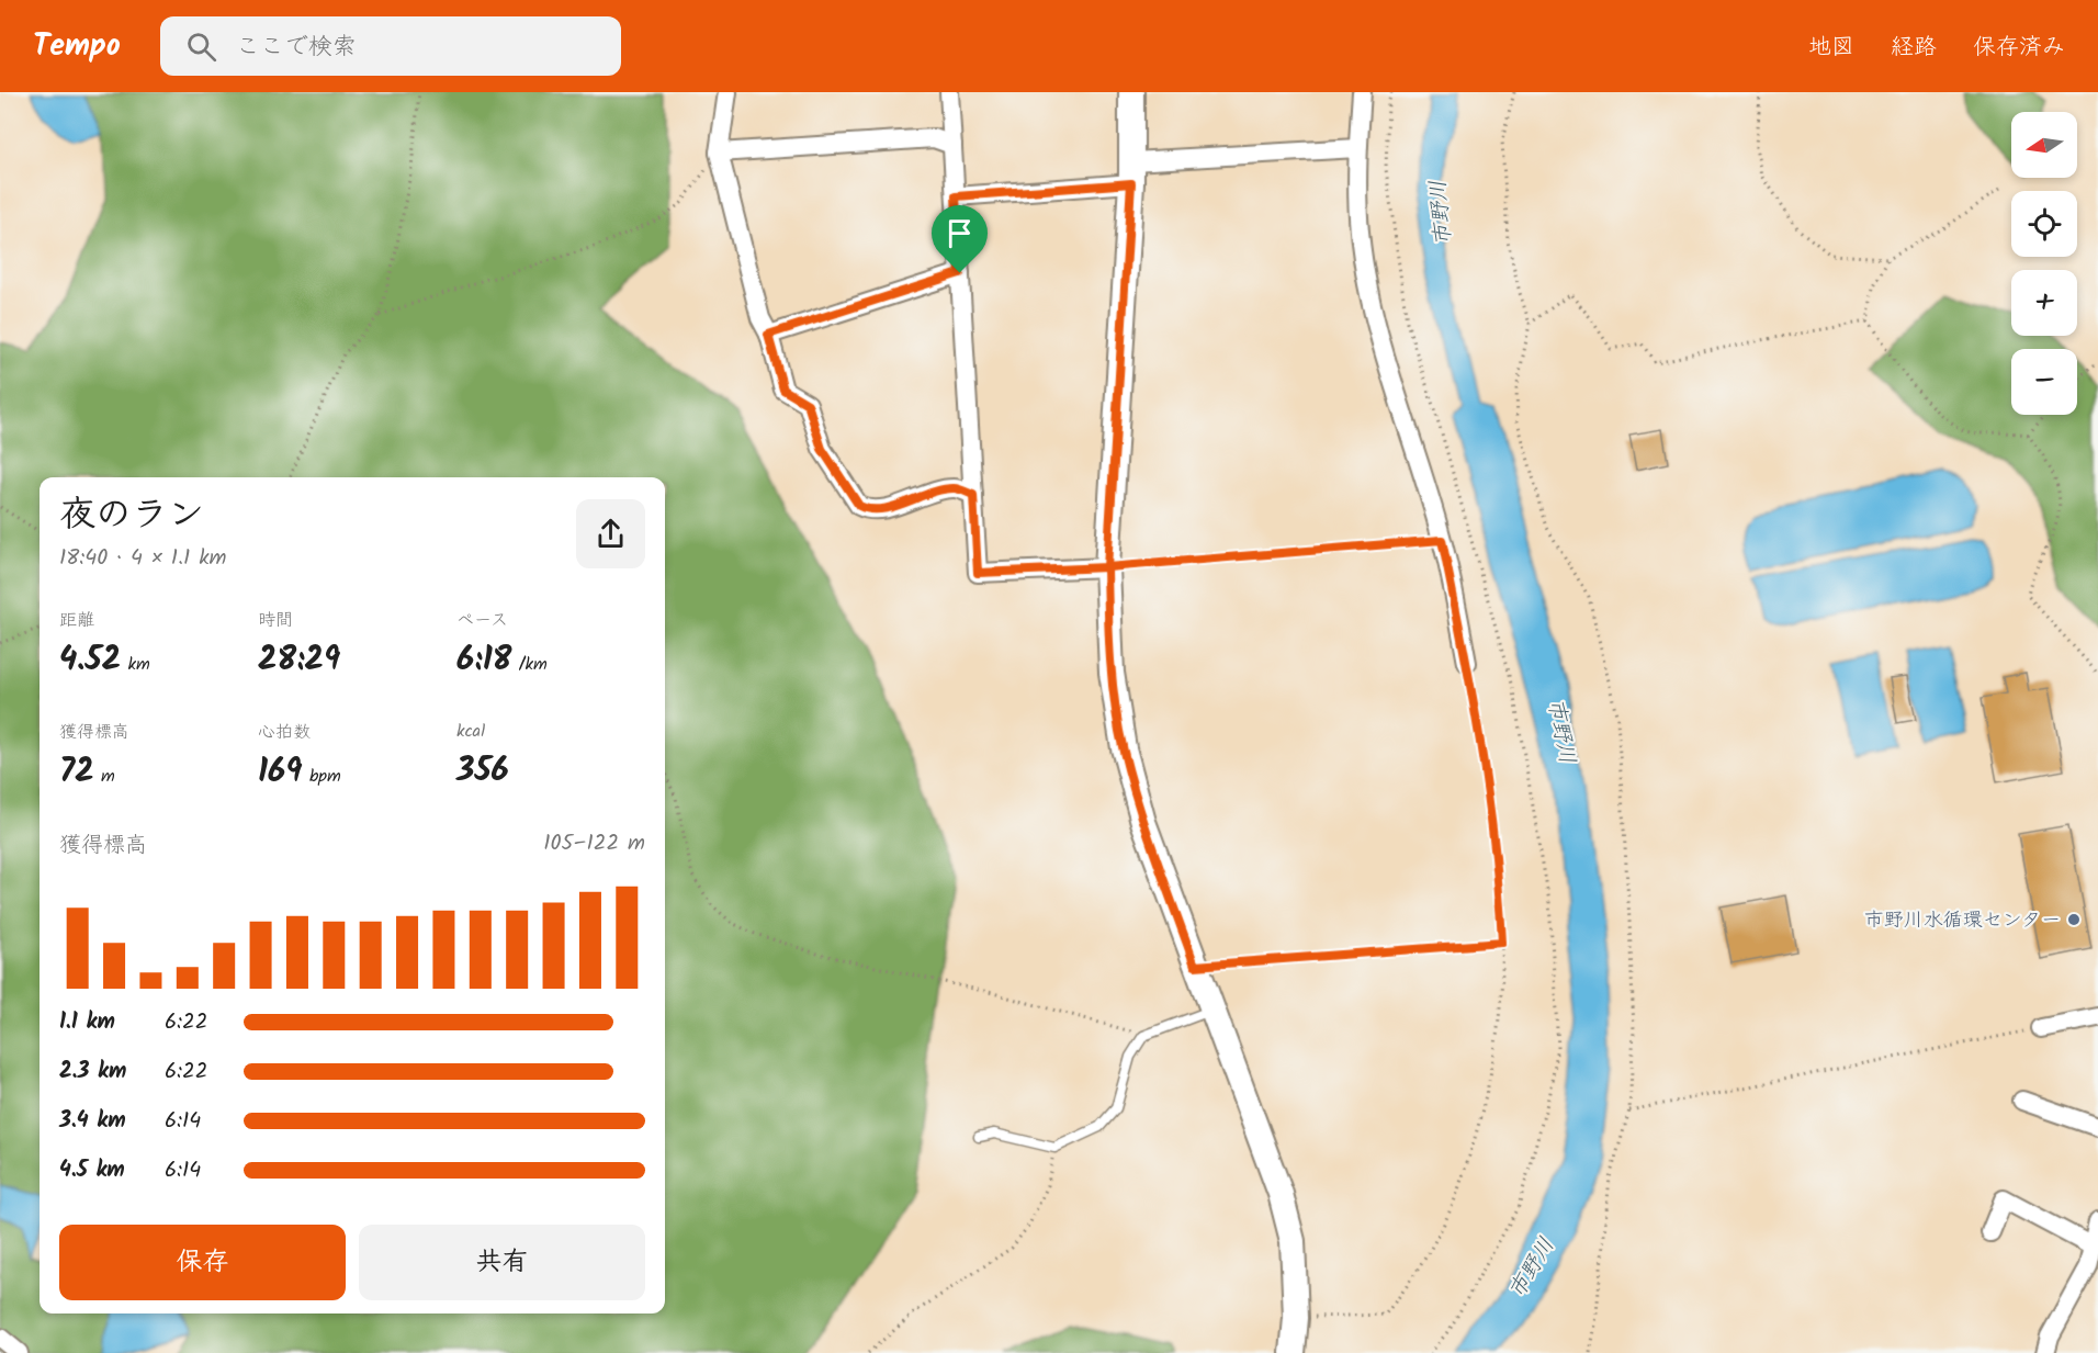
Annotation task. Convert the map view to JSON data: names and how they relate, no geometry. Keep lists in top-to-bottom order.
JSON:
{
  "water": ["市野川"],
  "places": ["市野川水循環センター"],
  "north": "left",
  "page": {
    "header": "Tempo",
    "search": "ここで検索",
    "nav": ["地図", "経路", "保存済み"],
    "map_buttons": ["+", "−"],
    "heading": ["夜のラン", "18:40 · 4 × 1.1 km"],
    "stats": [
      ["距離", "4.52 km"],
      ["時間", "28:29"],
      ["ペース", "6:18 /km"],
      ["獲得標高", "72 m"],
      ["心拍数", "169 bpm"],
      ["kcal", "356"]
    ],
    "chart": ["獲得標高", "105–122 m"],
    "list": [
      {
        "name": "1.1 km",
        "note": "6:22"
      },
      {
        "name": "2.3 km",
        "note": "6:22"
      },
      {
        "name": "3.4 km",
        "note": "6:14"
      },
      {
        "name": "4.5 km",
        "note": "6:14"
      }
    ],
    "buttons": ["保存", "共有"]
  }
}
